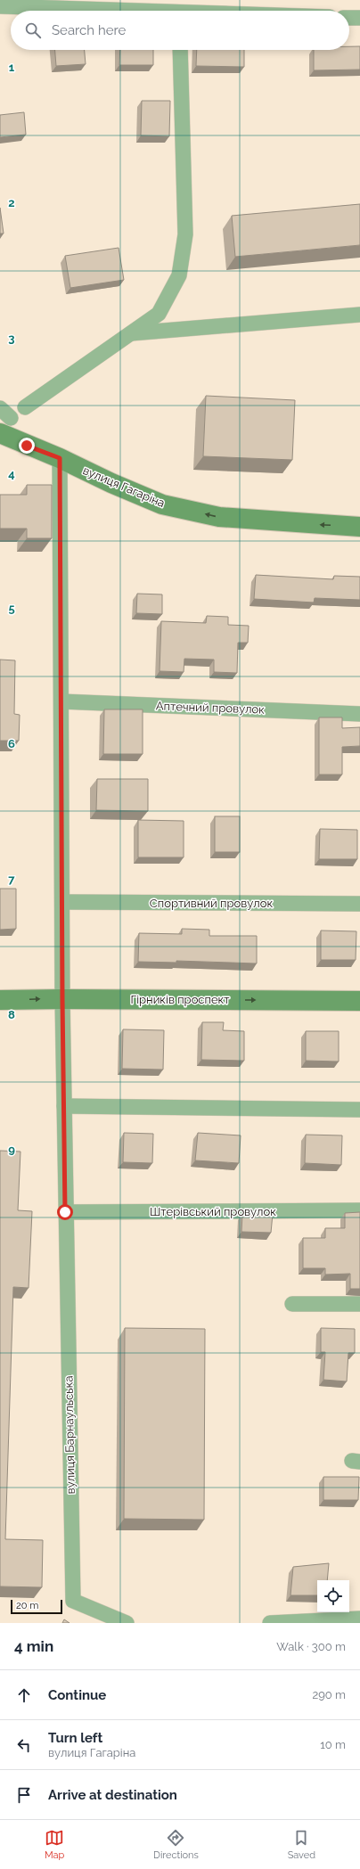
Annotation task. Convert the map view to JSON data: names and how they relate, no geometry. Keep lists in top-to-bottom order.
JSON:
{
  "streets": {
    "main road": ["вулиця Гагаріна", "Гірників проспект"],
    "street": [
      "Аптечний провулок",
      "Спортивний провулок",
      "Штерівський провулок",
      "вулиця Барнаульська"
    ]
  },
  "crossings": [
    ["Штерівський провулок", "вулиця Барнаульська"]
  ],
  "one_way": ["вулиця Гагаріна", "Гірників проспект"],
  "scale_bar": "20 m",
  "page": {
    "search": "Search here",
    "scale": "20 m",
    "heading": ["4 min", "Walk · 300 m"],
    "list": [
      ["Continue", "290 m"],
      ["Turn left", "вулиця Гагаріна", "10 m"],
      "Arrive at destination"
    ],
    "nav": ["Map", "Directions", "Saved"]
  },
  "grid": {
    "rows": [
      "1",
      "2",
      "3",
      "4",
      "5",
      "6",
      "7",
      "8",
      "9"
    ]
  }
}
